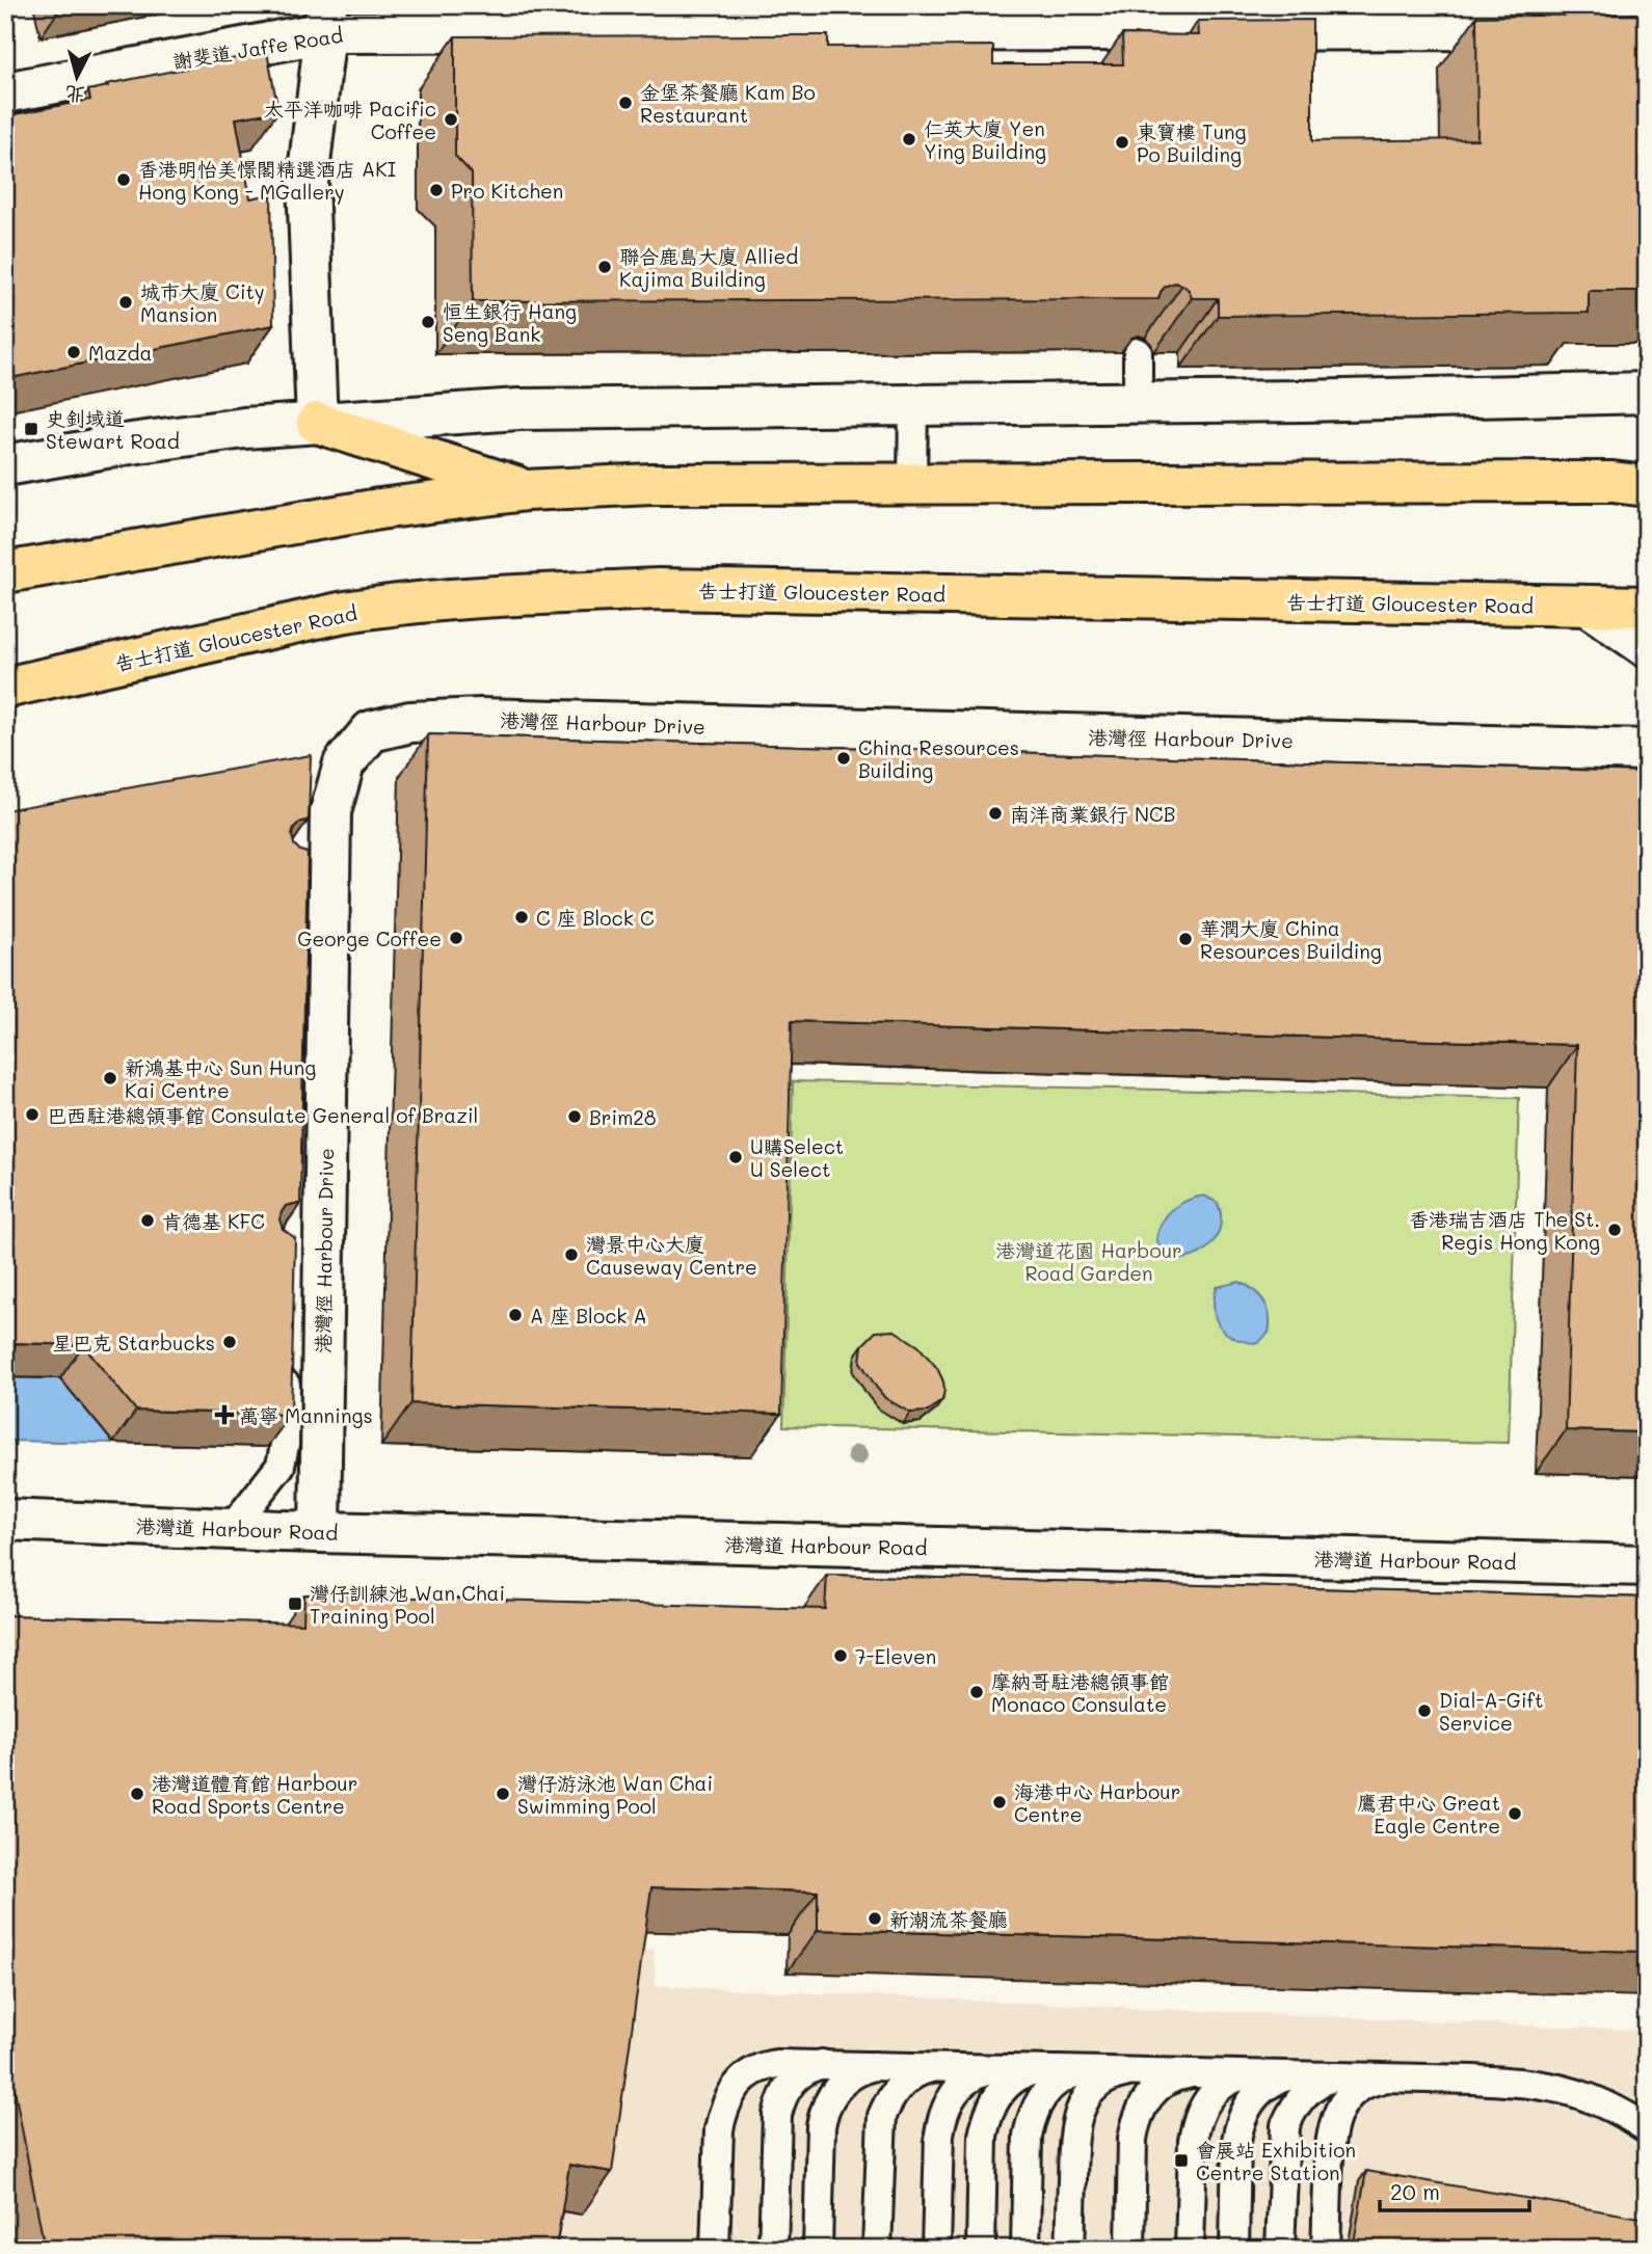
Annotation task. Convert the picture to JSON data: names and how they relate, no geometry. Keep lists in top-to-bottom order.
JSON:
{
  "streets": {
    "highway": ["告士打道 Gloucester Road"],
    "street": ["謝斐道 Jaffe Road", "港灣徑 Harbour Drive", "港灣道 Harbour Road"]
  },
  "crossings": [
    ["港灣徑 Harbour Drive", "港灣道 Harbour Road"]
  ],
  "parks": ["港灣道花園 Harbour Road Garden"],
  "places": {
    "other": [
      "金堡茶餐廳 Kam Bo Restaurant",
      "太平洋咖啡 Pacific Coffee",
      "仁英大廈 Yen Ying Building",
      "東寶樓 Tung Po Building",
      "香港明怡美憬閣精選酒店 AKI Hong Kong - MGallery",
      "Pro Kitchen",
      "聯合鹿島大廈 Allied Kajima Building",
      "城市大廈 City Mansion",
      "恒生銀行 Hang Seng Bank",
      "Mazda",
      "China Resources Building",
      "南洋商業銀行 NCB",
      "C 座 Block C",
      "George Coffee",
      "華潤大廈 China Resources Building",
      "新鴻基中心 Sun Hung Kai Centre",
      "巴西駐港總領事館 Consulate General of Brazil",
      "Brim28",
      "U購Select U Select",
      "肯德基 KFC",
      "香港瑞吉酒店 The St. Regis Hong Kong",
      "灣景中心大廈 Causeway Centre",
      "A 座 Block A",
      "星巴克 Starbucks",
      "7-Eleven",
      "摩納哥駐港總領事館 Monaco Consulate",
      "Dial-A-Gift Service",
      "港灣道體育館 Harbour Road Sports Centre",
      "灣仔游泳池 Wan Chai Swimming Pool",
      "海港中心 Harbour Centre",
      "鷹君中心 Great Eagle Centre",
      "新潮流茶餐廳"
    ],
    "transit": ["史釗域道 Stewart Road", "灣仔訓練池 Wan Chai Training Pool", "會展站 Exhibition Centre Station"],
    "health": ["萬寧 Mannings"]
  },
  "scale_bar": "20 m",
  "north": "bottom"
}
